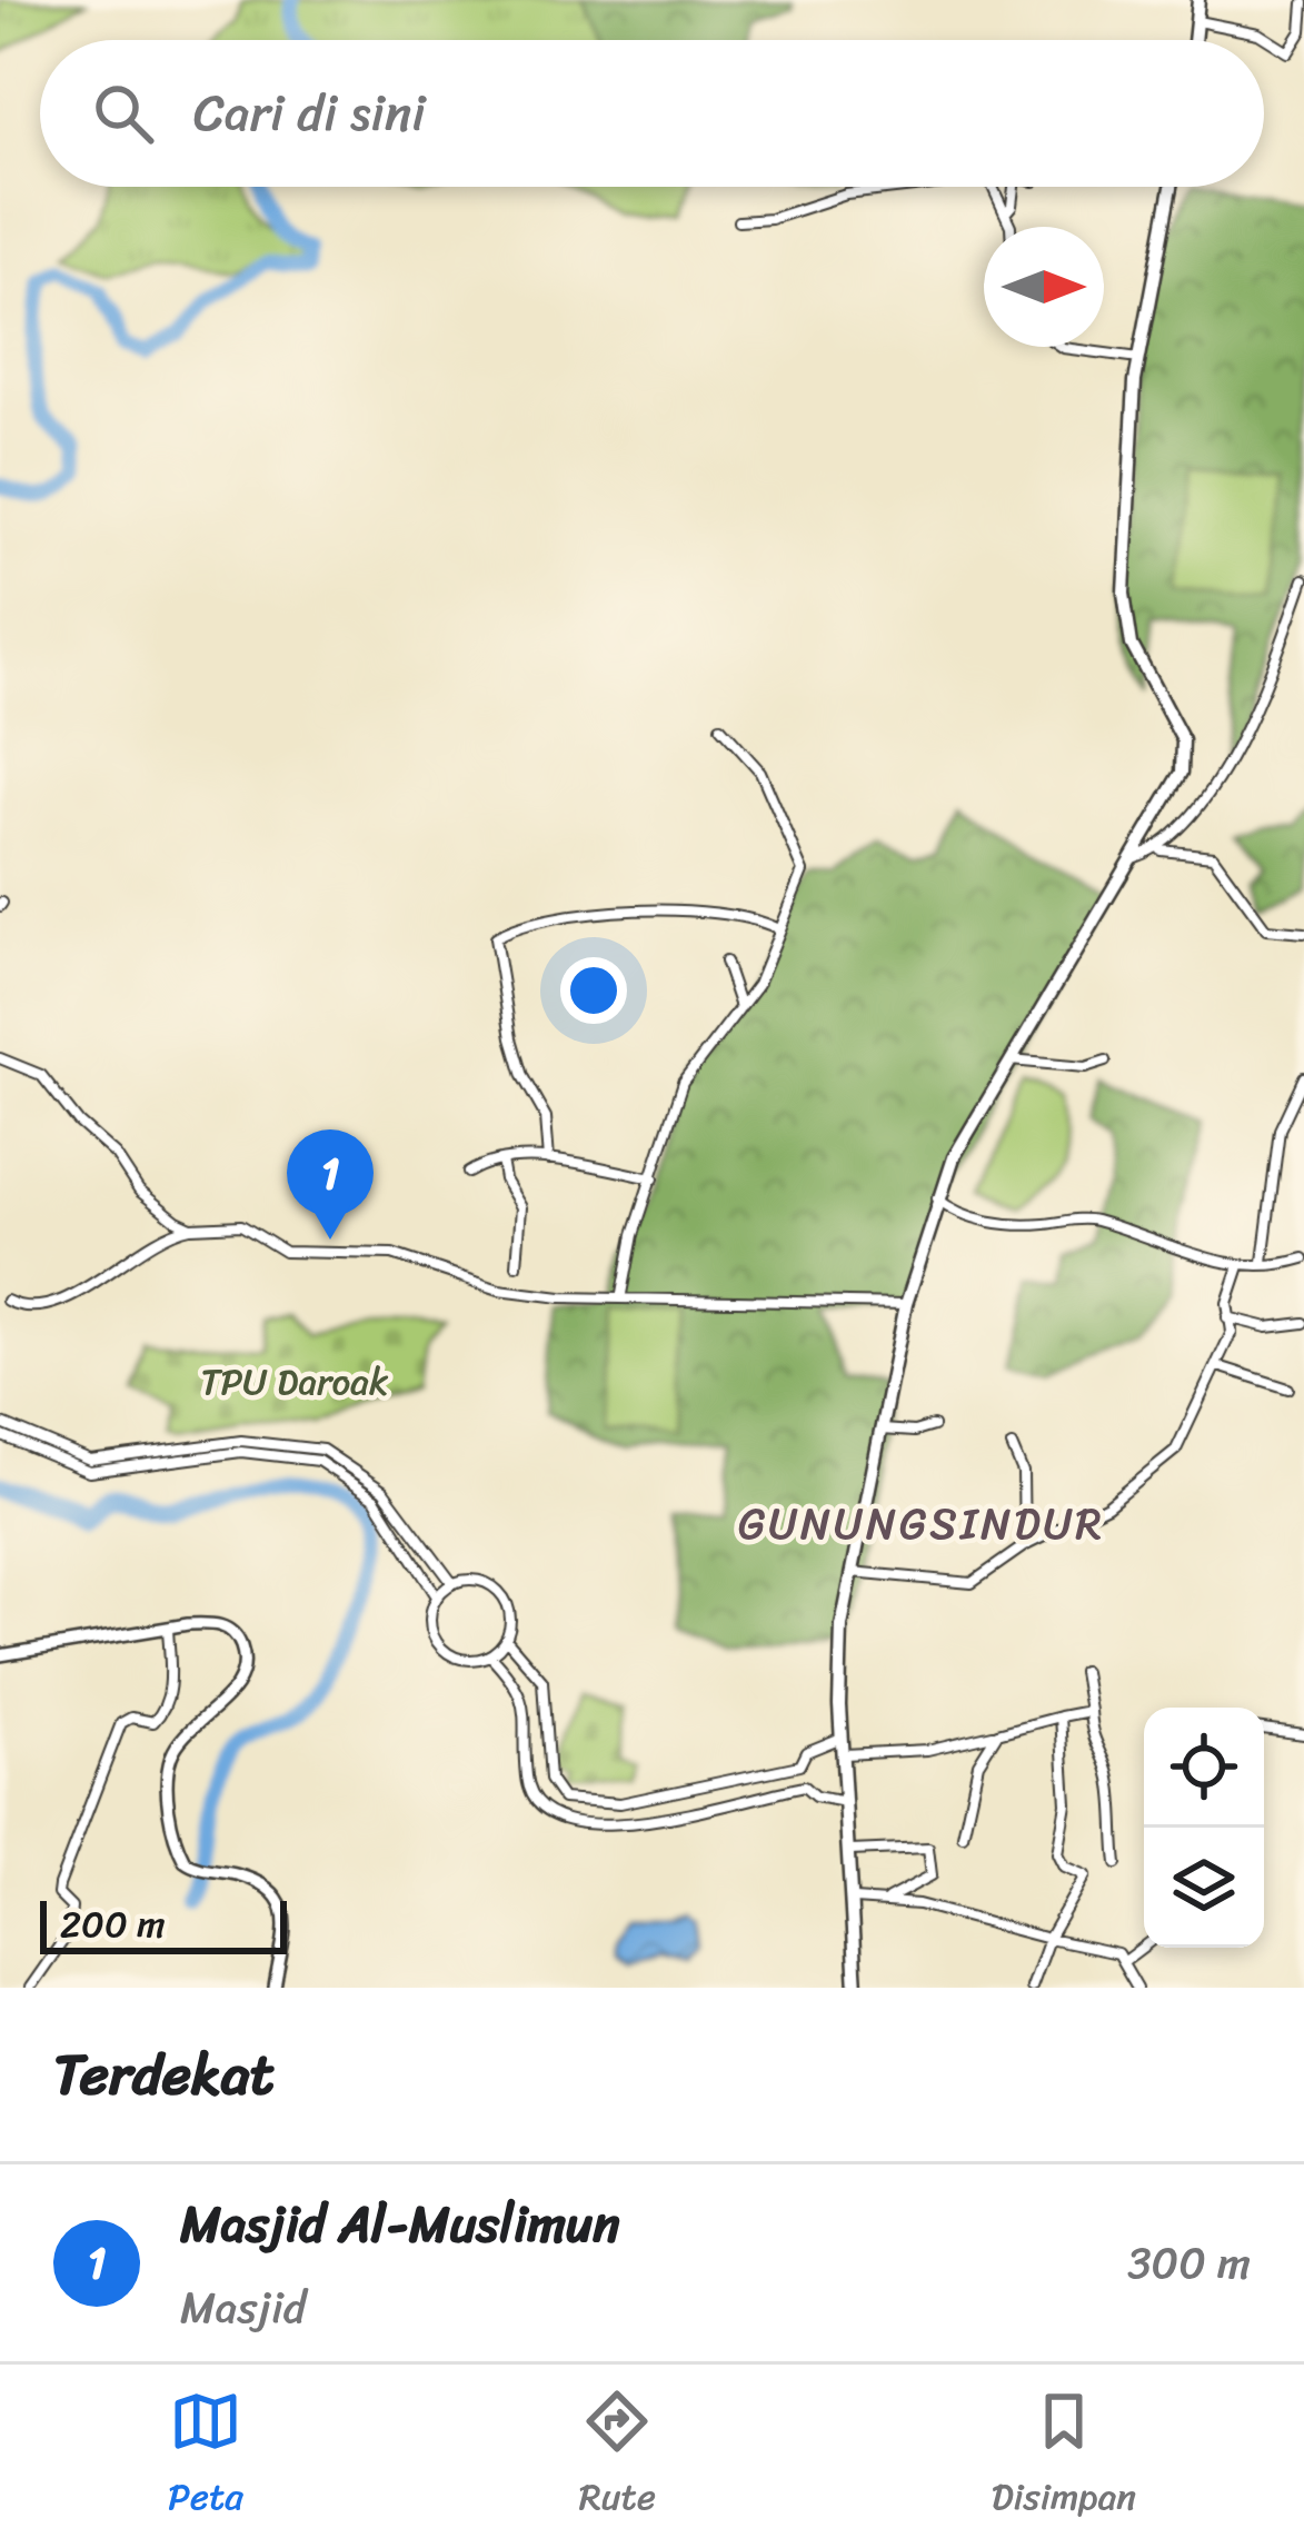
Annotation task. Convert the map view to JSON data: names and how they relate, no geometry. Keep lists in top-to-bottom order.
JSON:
{
  "districts": ["GUNUNGSINDUR"],
  "parks": ["TPU Daroak"],
  "scale_bar": "200 m",
  "north": "right",
  "page": {
    "search": "Cari di sini",
    "pins": "1",
    "scale": "200 m",
    "heading": "Terdekat",
    "list": [
      {
        "mark": "1",
        "name": "Masjid Al-Muslimun",
        "note": "Masjid",
        "value": "300 m"
      }
    ],
    "nav": ["Peta", "Rute", "Disimpan"]
  }
}
